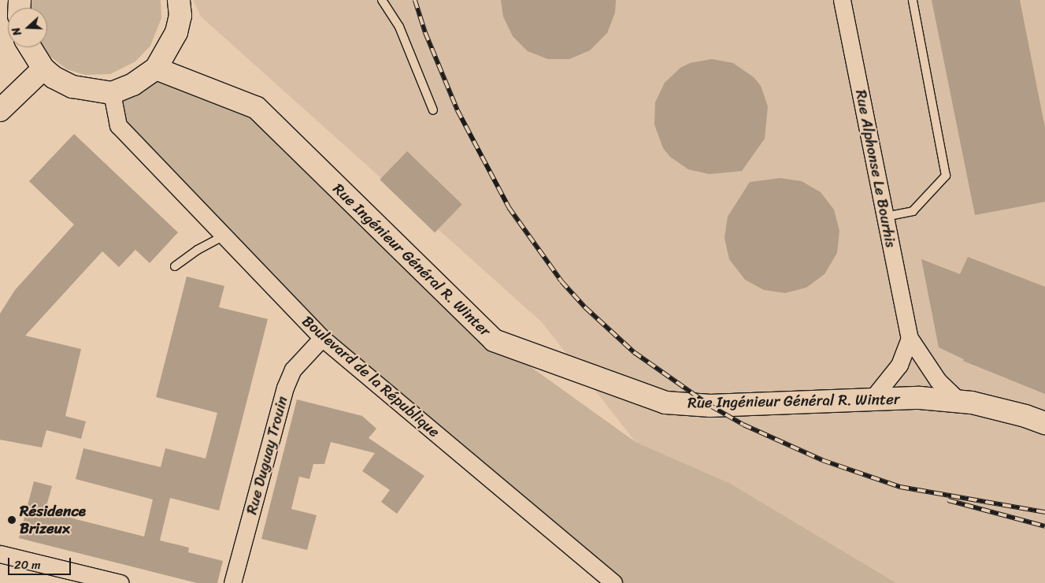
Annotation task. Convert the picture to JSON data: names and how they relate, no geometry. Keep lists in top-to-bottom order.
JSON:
{
  "streets": {
    "street": [
      "Rue Alphonse Le Bourhis",
      "Rue Ingénieur Général R. Winter",
      "Boulevard de la République",
      "Rue Duguay Trouin"
    ]
  },
  "crossings": [
    ["Rue Alphonse Le Bourhis", "Rue Ingénieur Général R. Winter"],
    ["Boulevard de la République", "Rue Duguay Trouin"]
  ],
  "places": ["Résidence Brizeux"],
  "scale_bar": "20 m",
  "north": "left"
}
